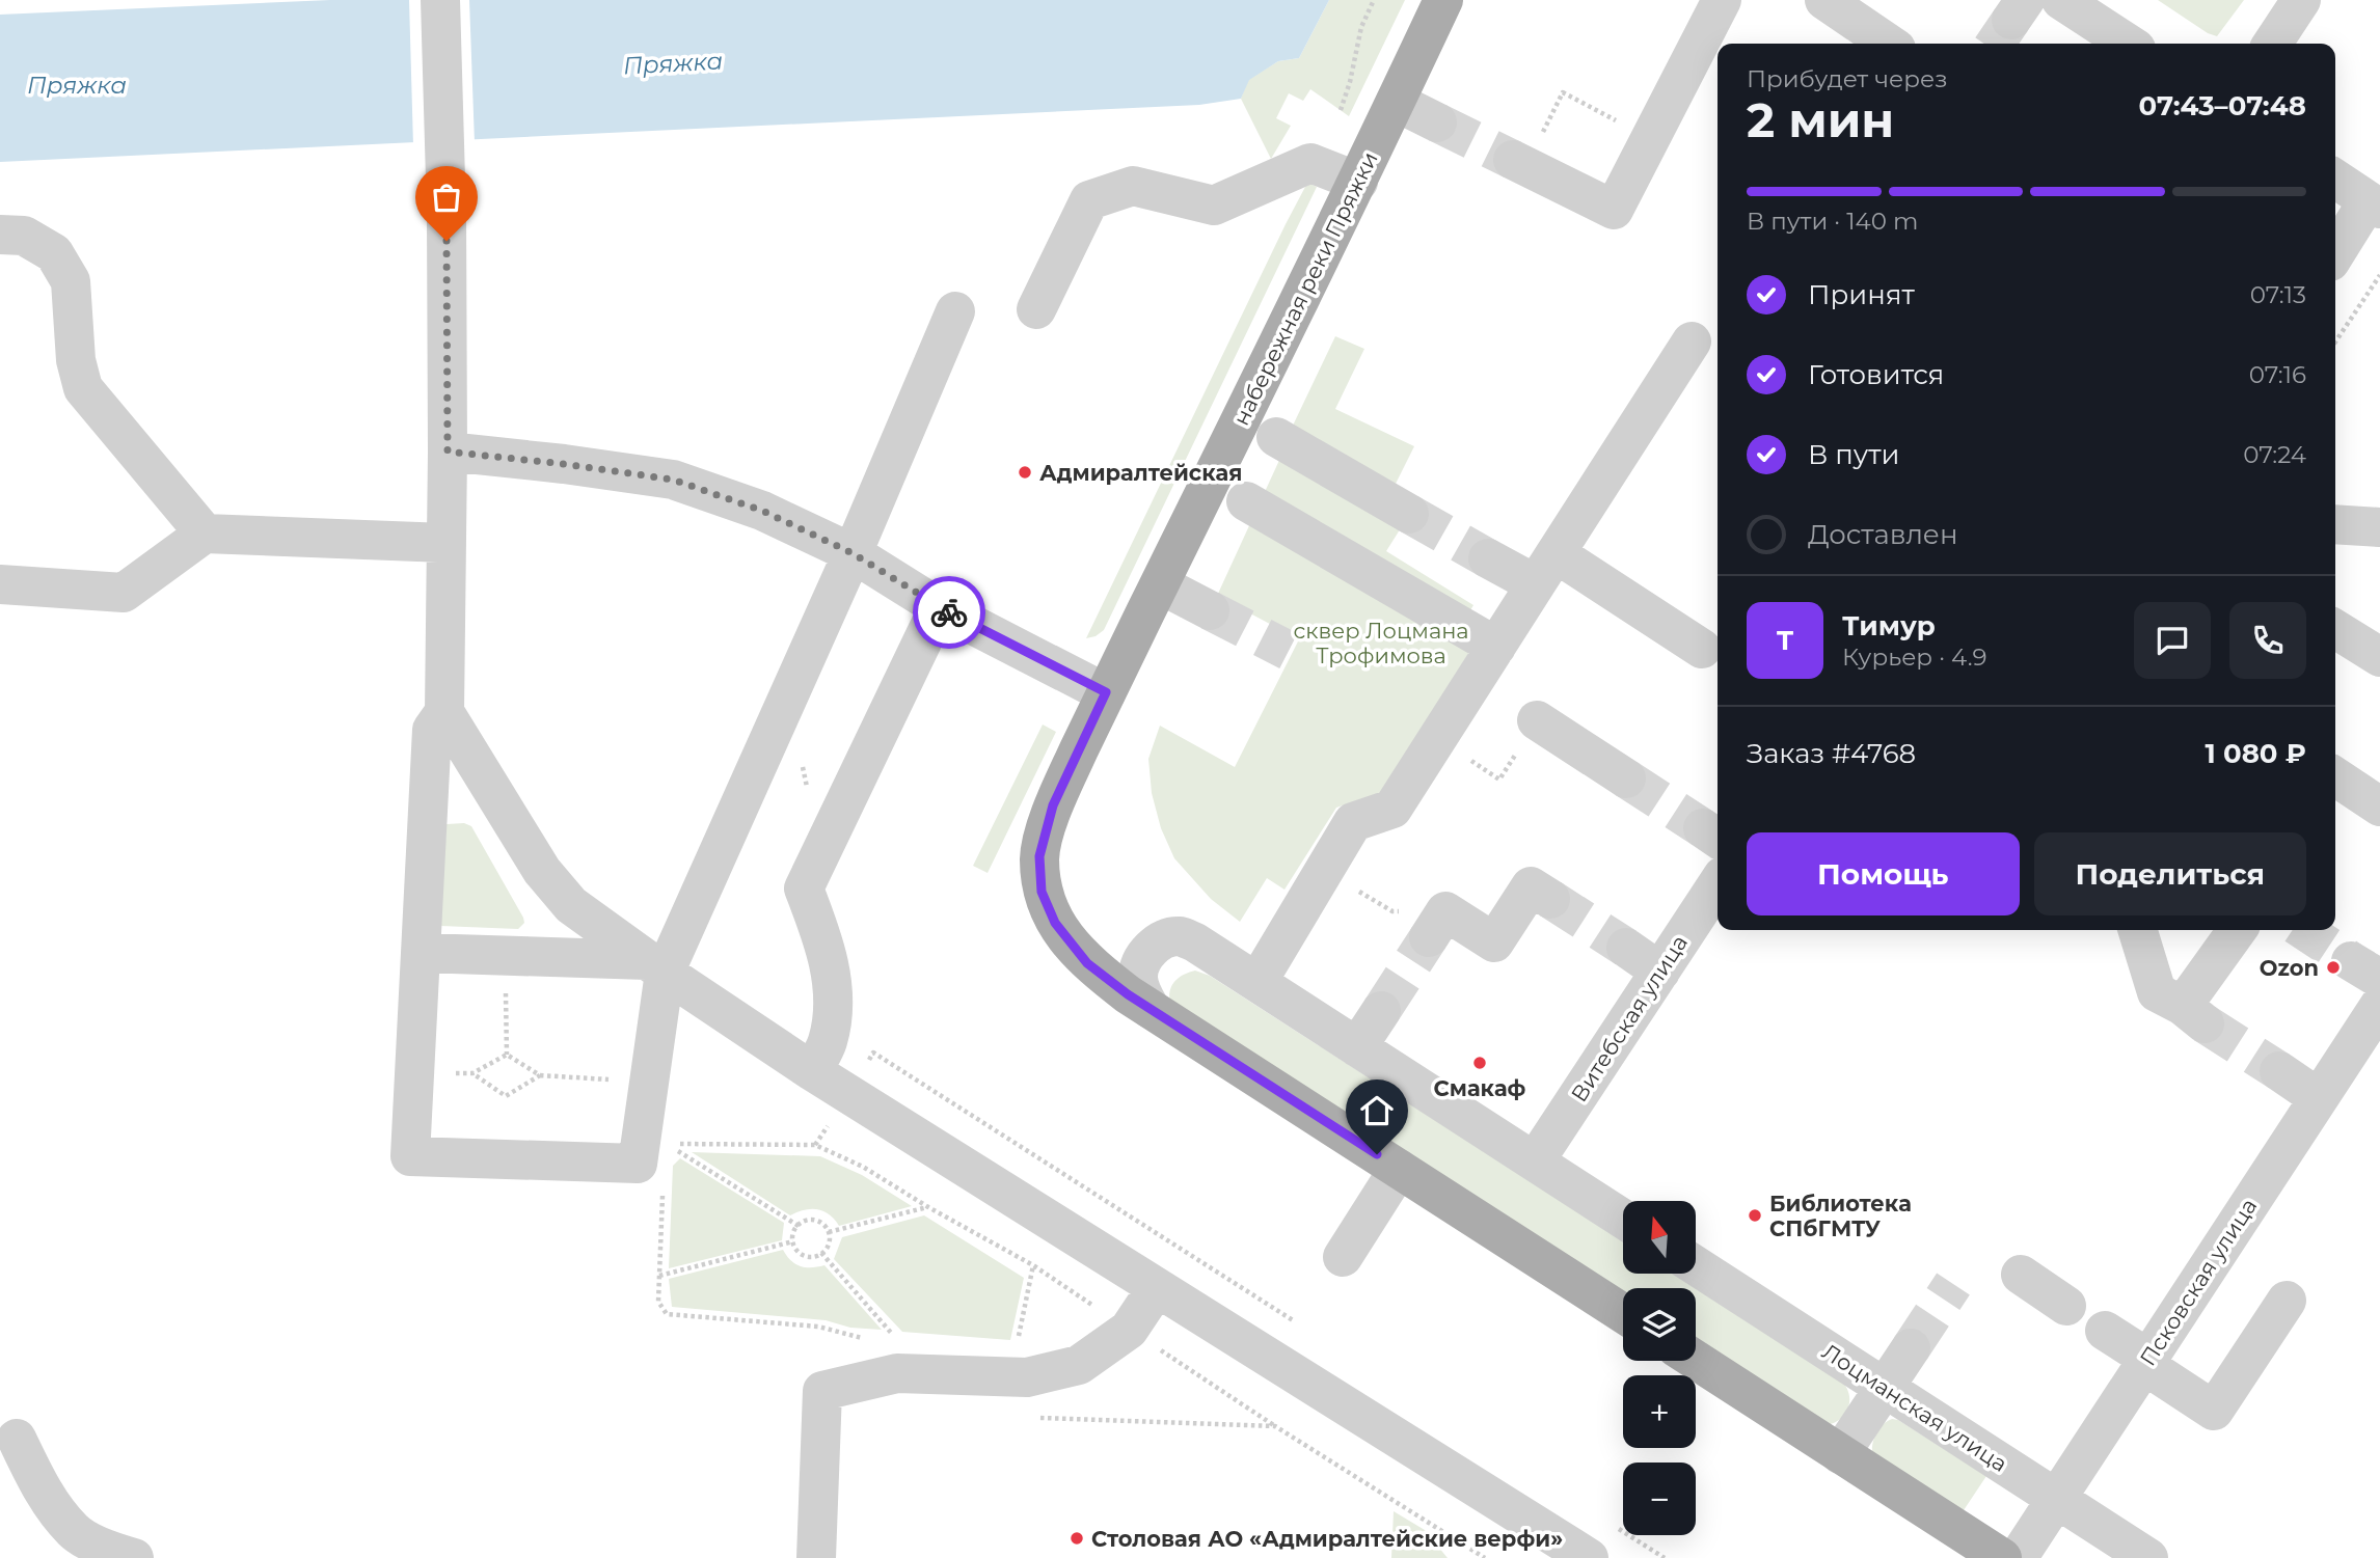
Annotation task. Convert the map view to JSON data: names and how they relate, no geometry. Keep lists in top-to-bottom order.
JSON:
{
  "streets": {
    "main road": ["набережная реки Пряжки"],
    "street": ["Витебская улица", "Псковская улица", "Лоцманская улица"]
  },
  "crossings": [
    ["Псковская улица", "Лоцманская улица"]
  ],
  "water": ["Пряжка"],
  "parks": ["сквер Лоцмана Трофимова"],
  "places": [
    "Адмиралтейская",
    "Ozon",
    "Смакаф",
    "Библиотека СПбГМТУ",
    "Столовая АО «Адмиралтейские верфи»"
  ],
  "north": "top",
  "page": {
    "heading": ["2 мин", "Прибудет через", "07:43–07:48"],
    "panel": [
      "Тимур",
      "Курьер · 4.9",
      "Заказ #4768",
      "1 080 ₽"
    ],
    "bar": "В пути · 140 m",
    "list": [
      ["Принят", "07:13"],
      ["Готовится", "07:16"],
      ["В пути", "07:24"],
      "Доставлен"
    ],
    "round": "Т",
    "buttons": ["Помощь", "Поделиться"],
    "map_buttons": ["+", "−"]
  }
}
